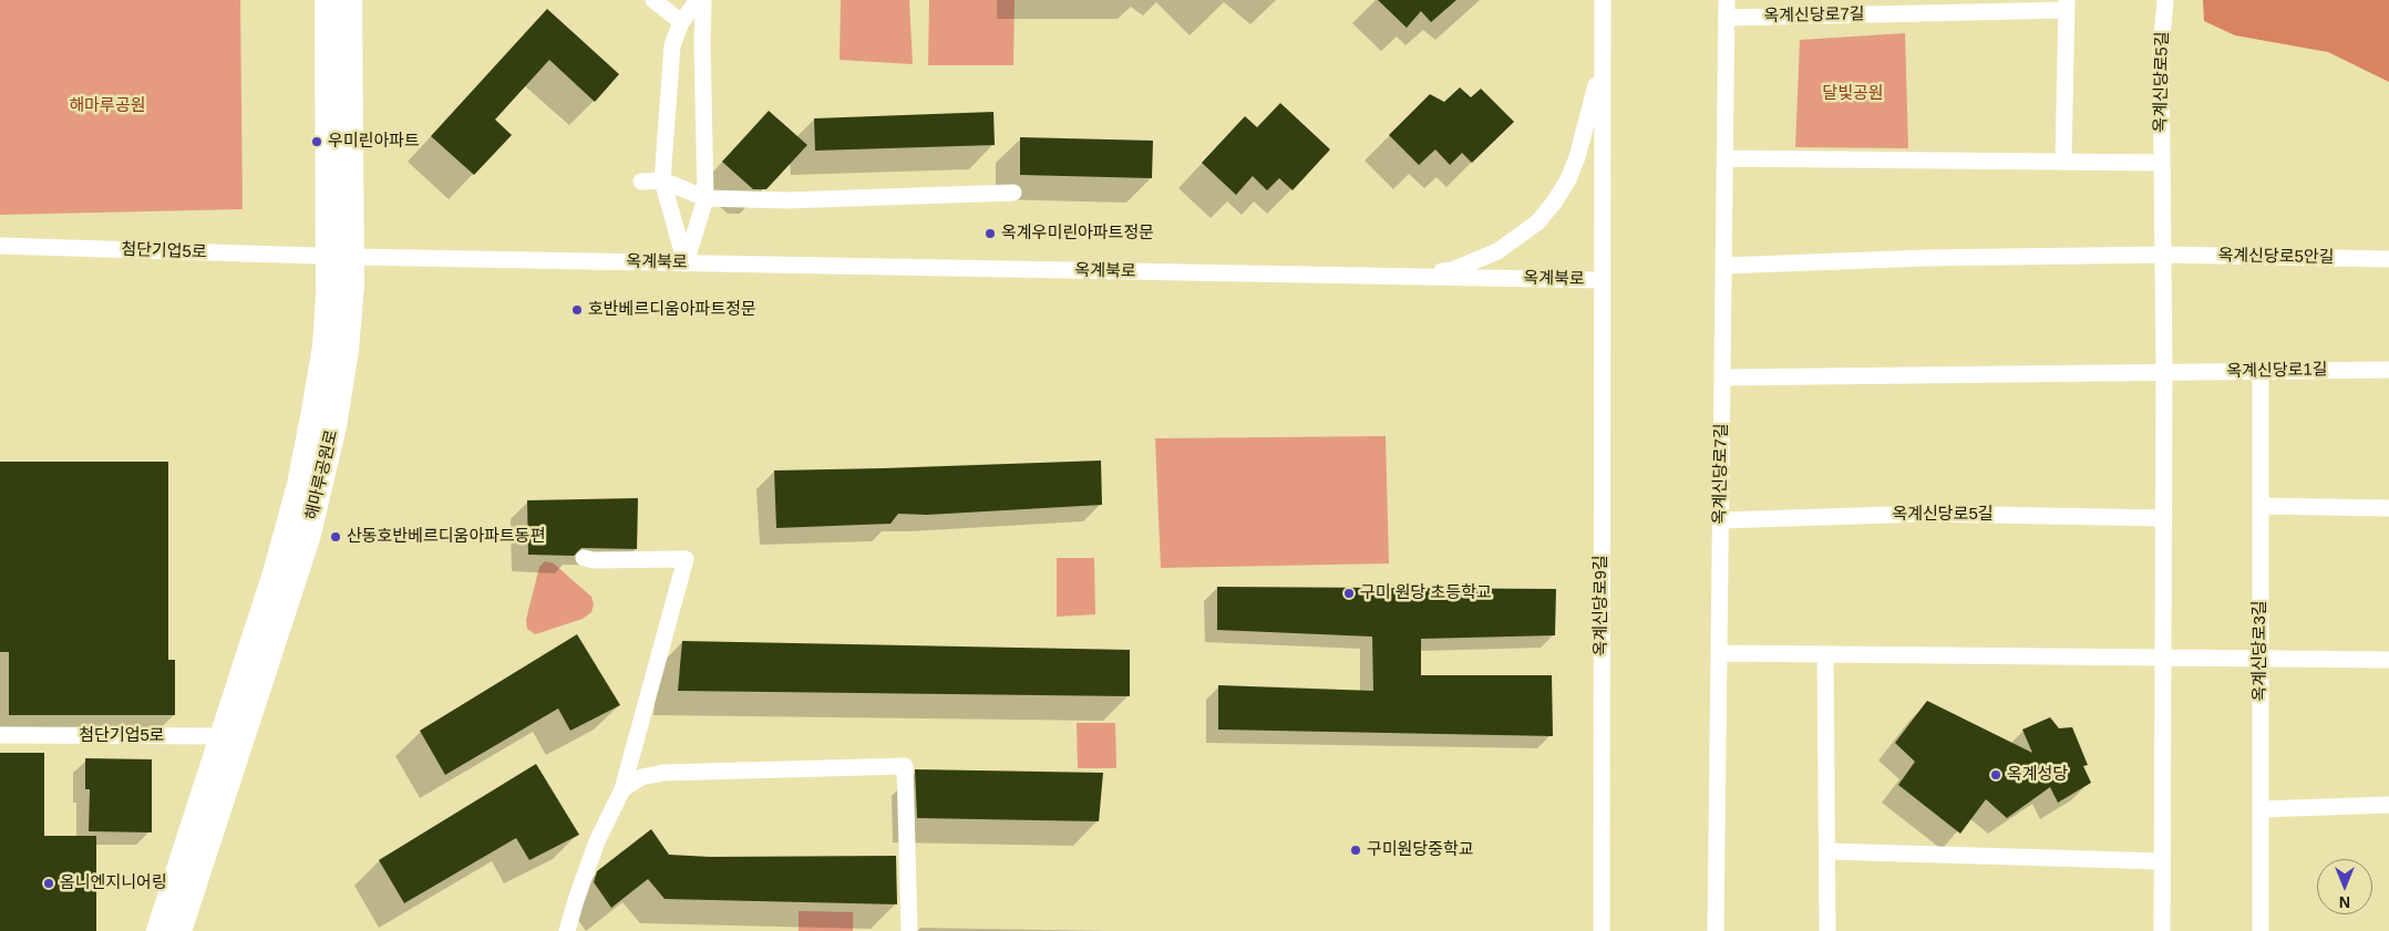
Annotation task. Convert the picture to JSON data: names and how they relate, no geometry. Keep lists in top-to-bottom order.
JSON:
{
  "streets": {
    "street": [
      "옥계신당로7길",
      "옥계신당로5길",
      "첨단기업5로",
      "옥계신당로5안길",
      "옥계북로",
      "옥계신당로1길",
      "해마루공원로",
      "옥계신당로9길",
      "옥계신당로3길"
    ]
  },
  "crossings": [
    ["옥계신당로7길", "옥계신당로5길"],
    ["옥계신당로5길", "옥계신당로5안길"],
    ["옥계신당로5길", "옥계신당로1길"],
    ["첨단기업5로", "옥계북로"],
    ["첨단기업5로", "해마루공원로"],
    ["옥계북로", "해마루공원로"],
    ["옥계북로", "옥계신당로9길"],
    ["옥계신당로1길", "옥계신당로3길"]
  ],
  "parks": ["달빛공원", "해마루공원"],
  "places": [
    "우미린아파트",
    "옥계우미린아파트정문",
    "호반베르디움아파트정문",
    "산동호반베르디움아파트동편",
    "구미 원당 초등학교",
    "옥계성당",
    "구미원당중학교",
    "옴니엔지니어링"
  ],
  "north": "bottom"
}
